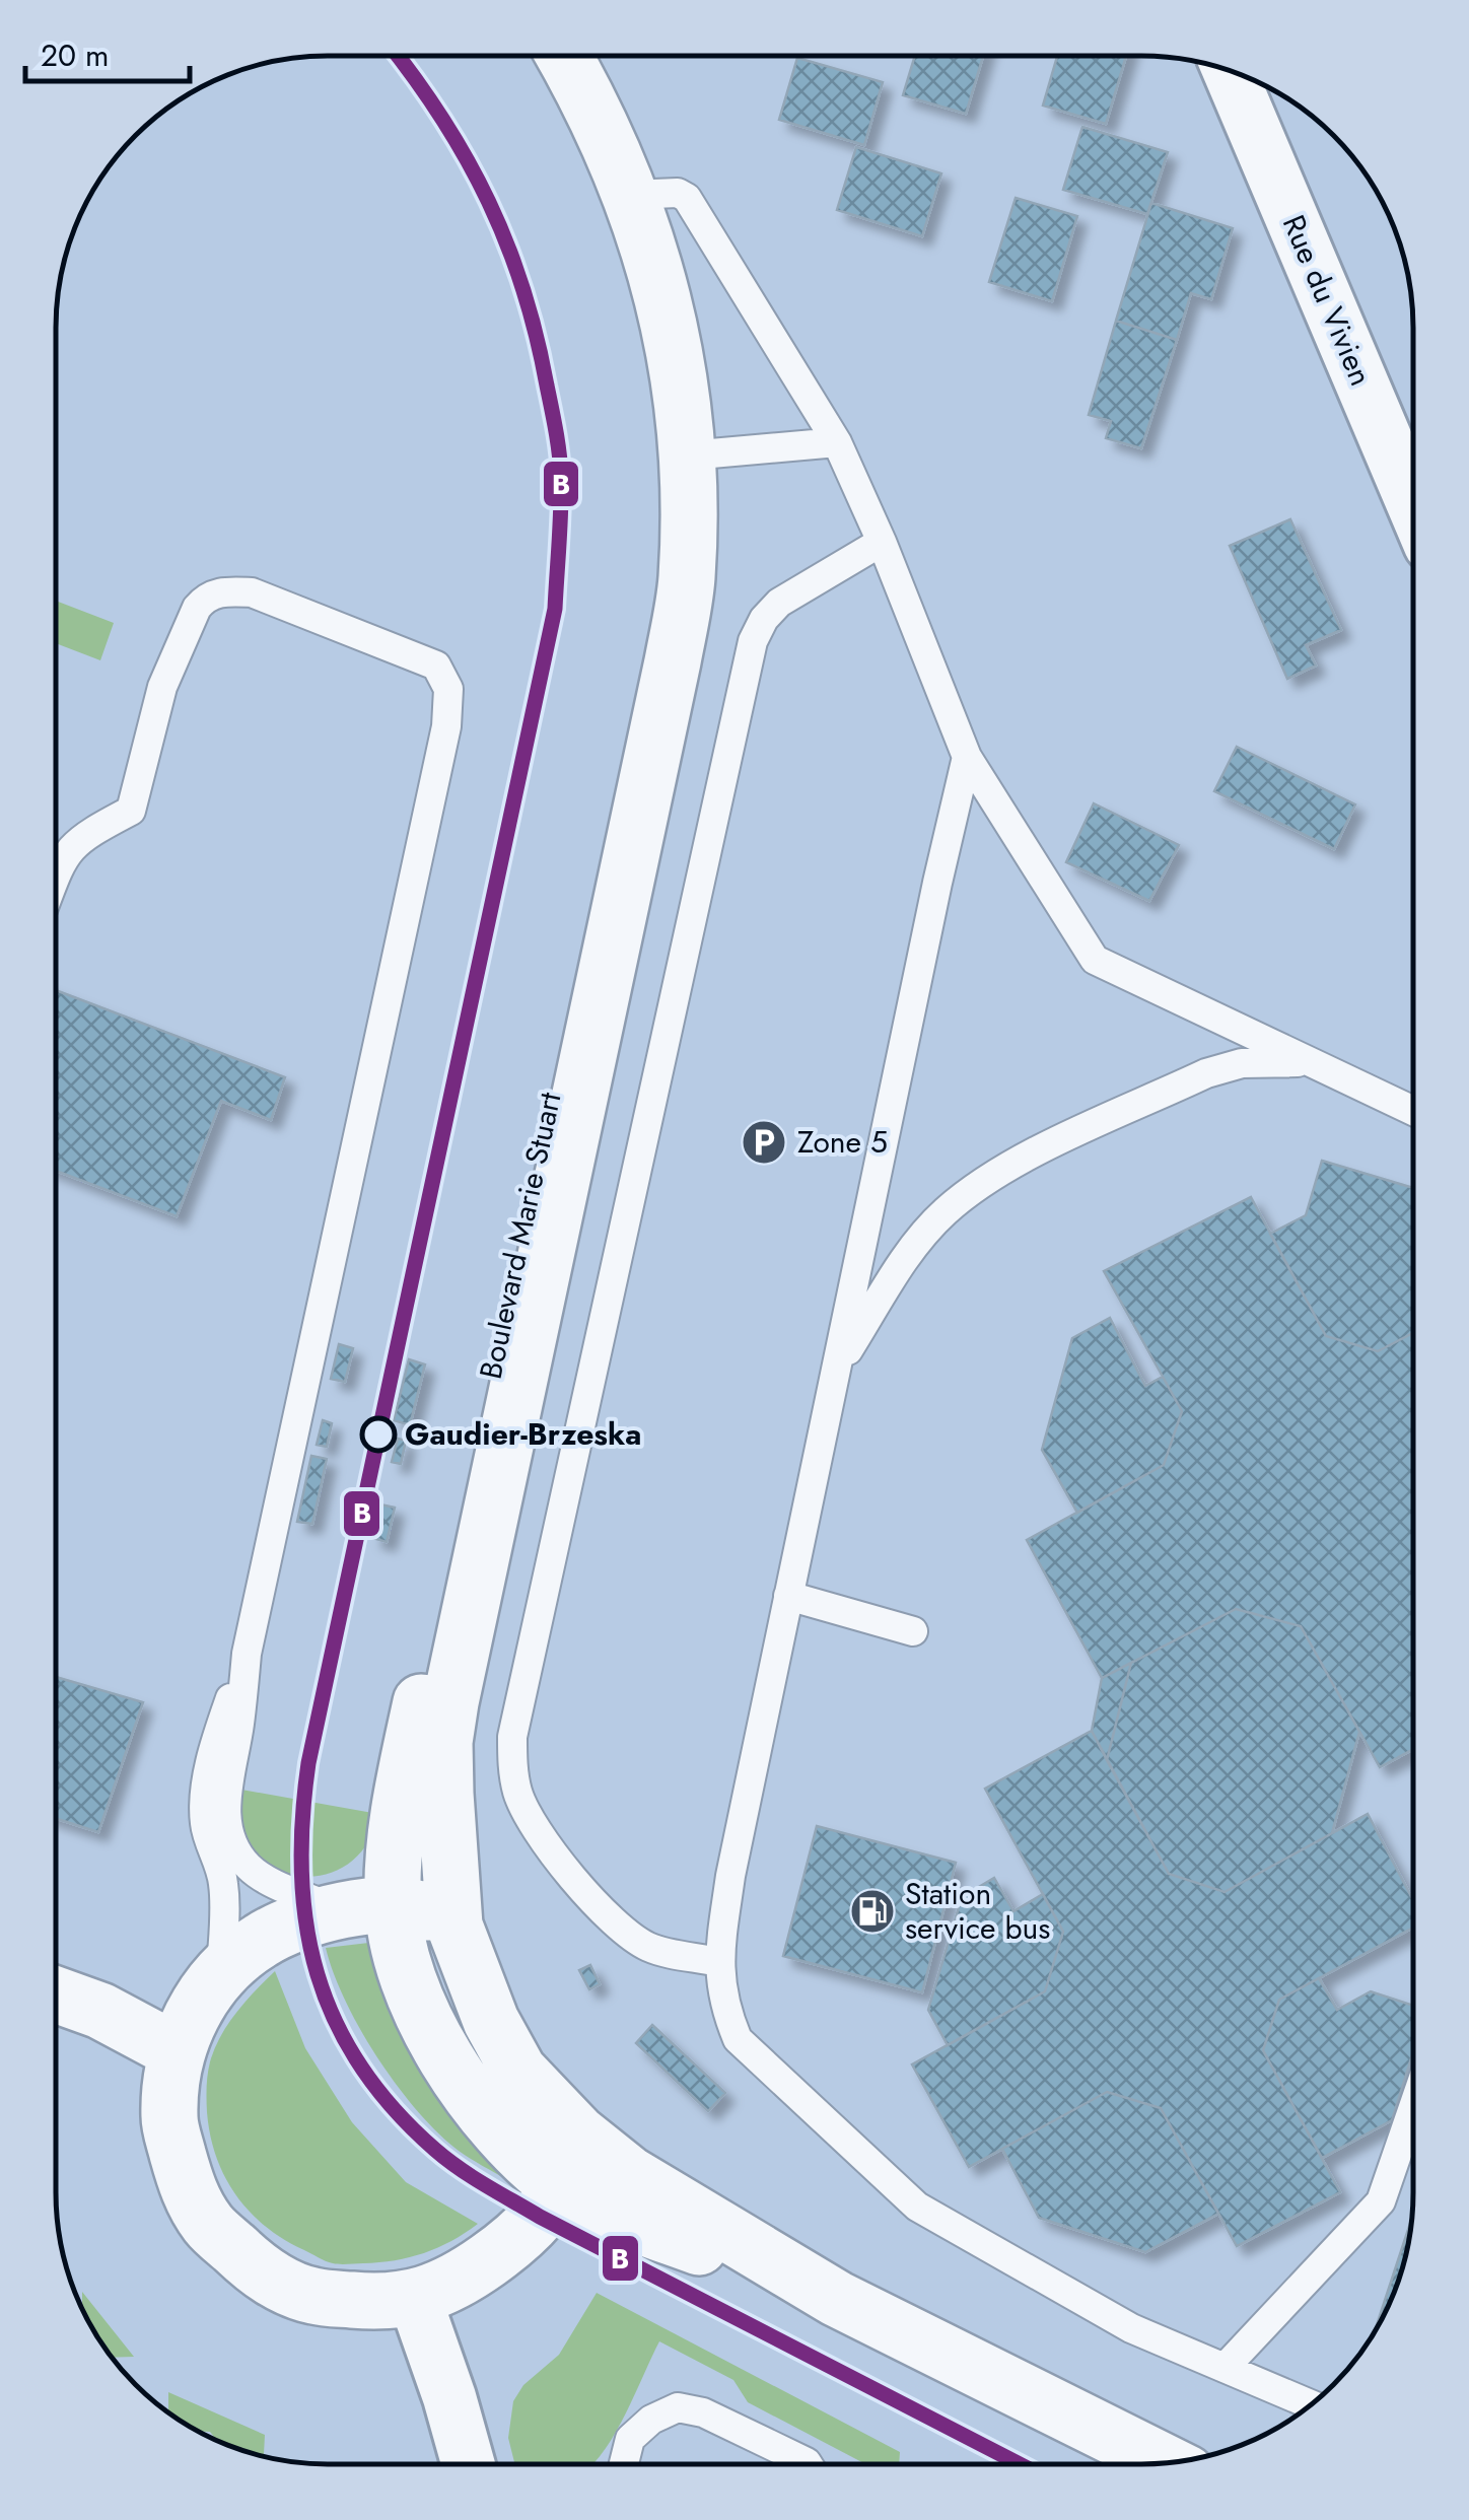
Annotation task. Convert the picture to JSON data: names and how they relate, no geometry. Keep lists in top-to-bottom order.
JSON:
{
  "streets": {
    "main road": ["Boulevard Marie Stuart"],
    "street": ["Rue du Vivien"]
  },
  "places": {
    "parking": ["Zone 5"],
    "other": ["Gaudier-Brzeska"],
    "fuel station": ["Station service bus"]
  },
  "lines": ["transit line B"],
  "scale_bar": "20 m"
}
